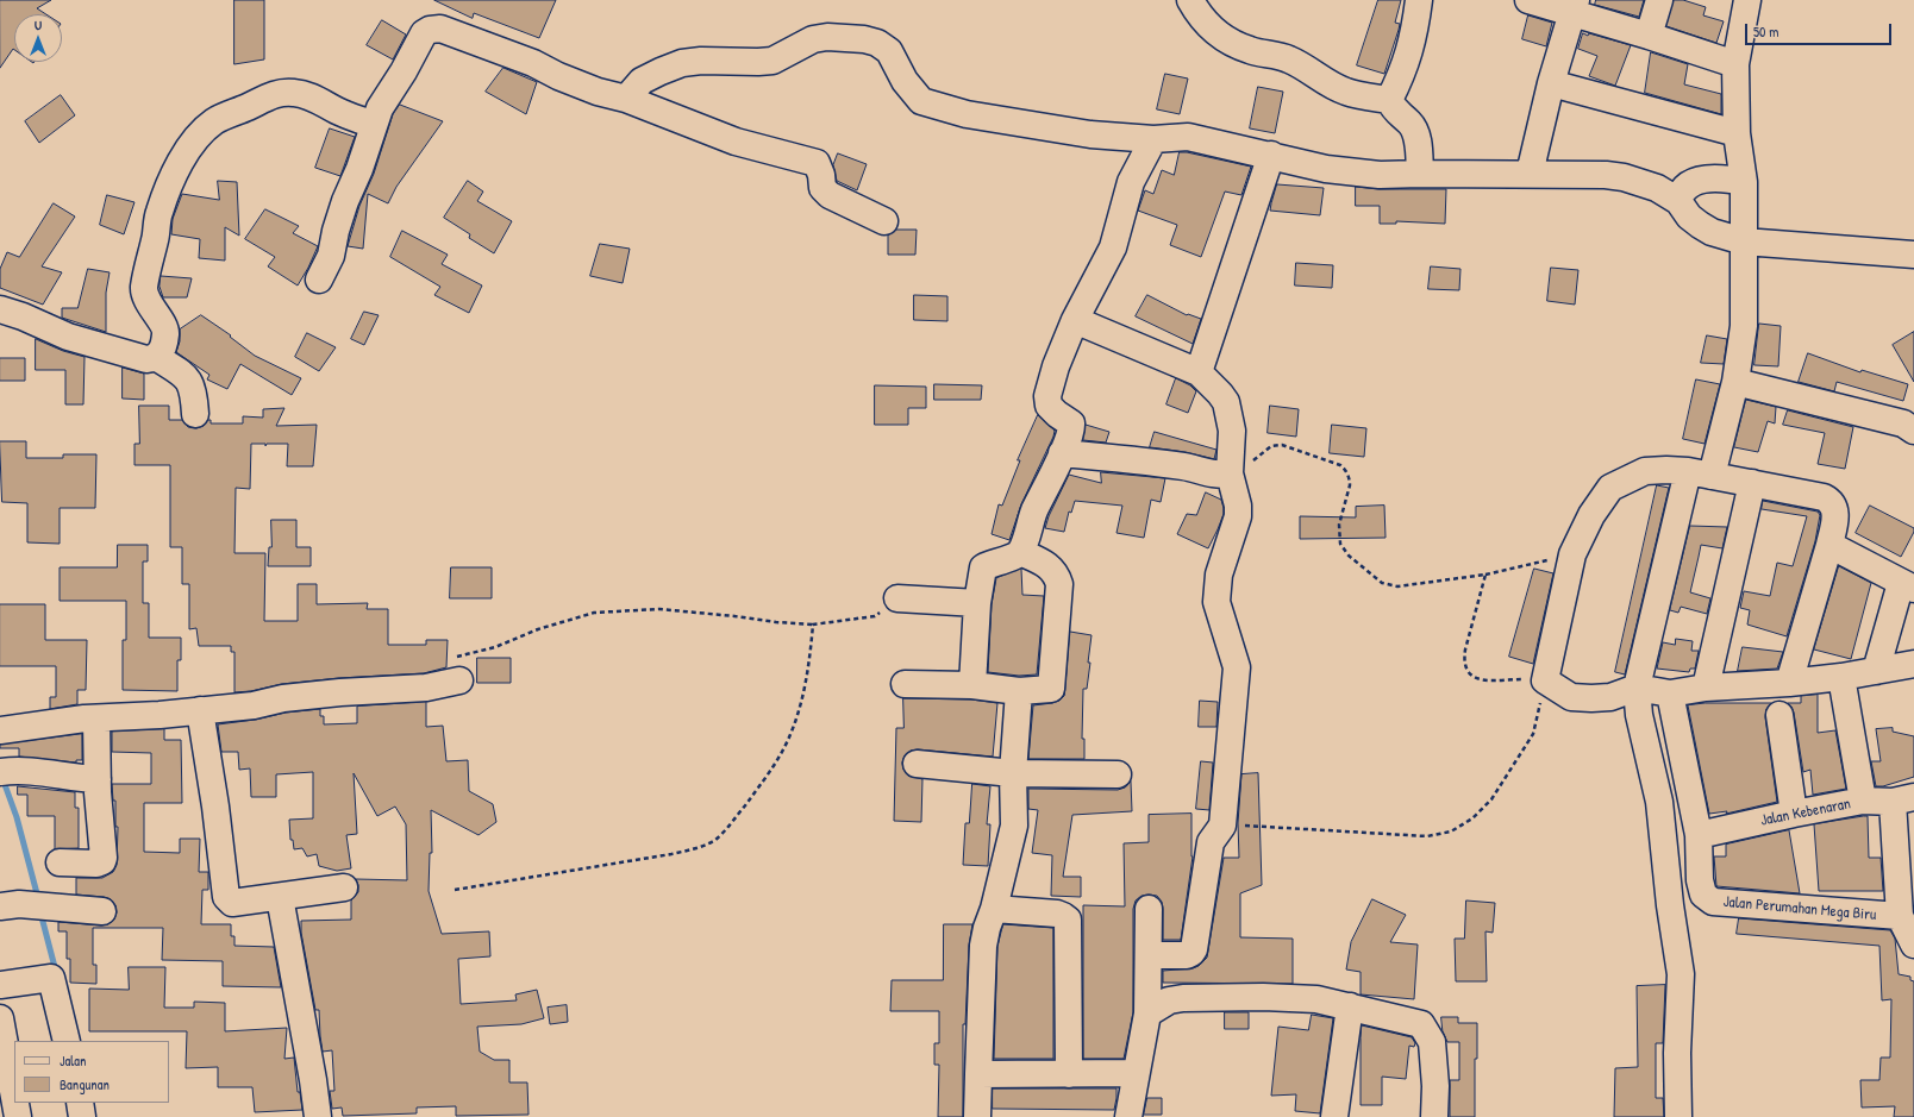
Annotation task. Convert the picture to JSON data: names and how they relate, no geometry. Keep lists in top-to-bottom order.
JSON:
{
  "streets": {
    "street": ["Jalan Kebenaran", "Jalan Perumahan Mega Biru"]
  },
  "crossings": [
    ["Jalan Kebenaran", "Jalan Perumahan Mega Biru"]
  ],
  "legend": ["Jalan", "Bangunan"],
  "scale_bar": "50 m",
  "north": "top"
}
